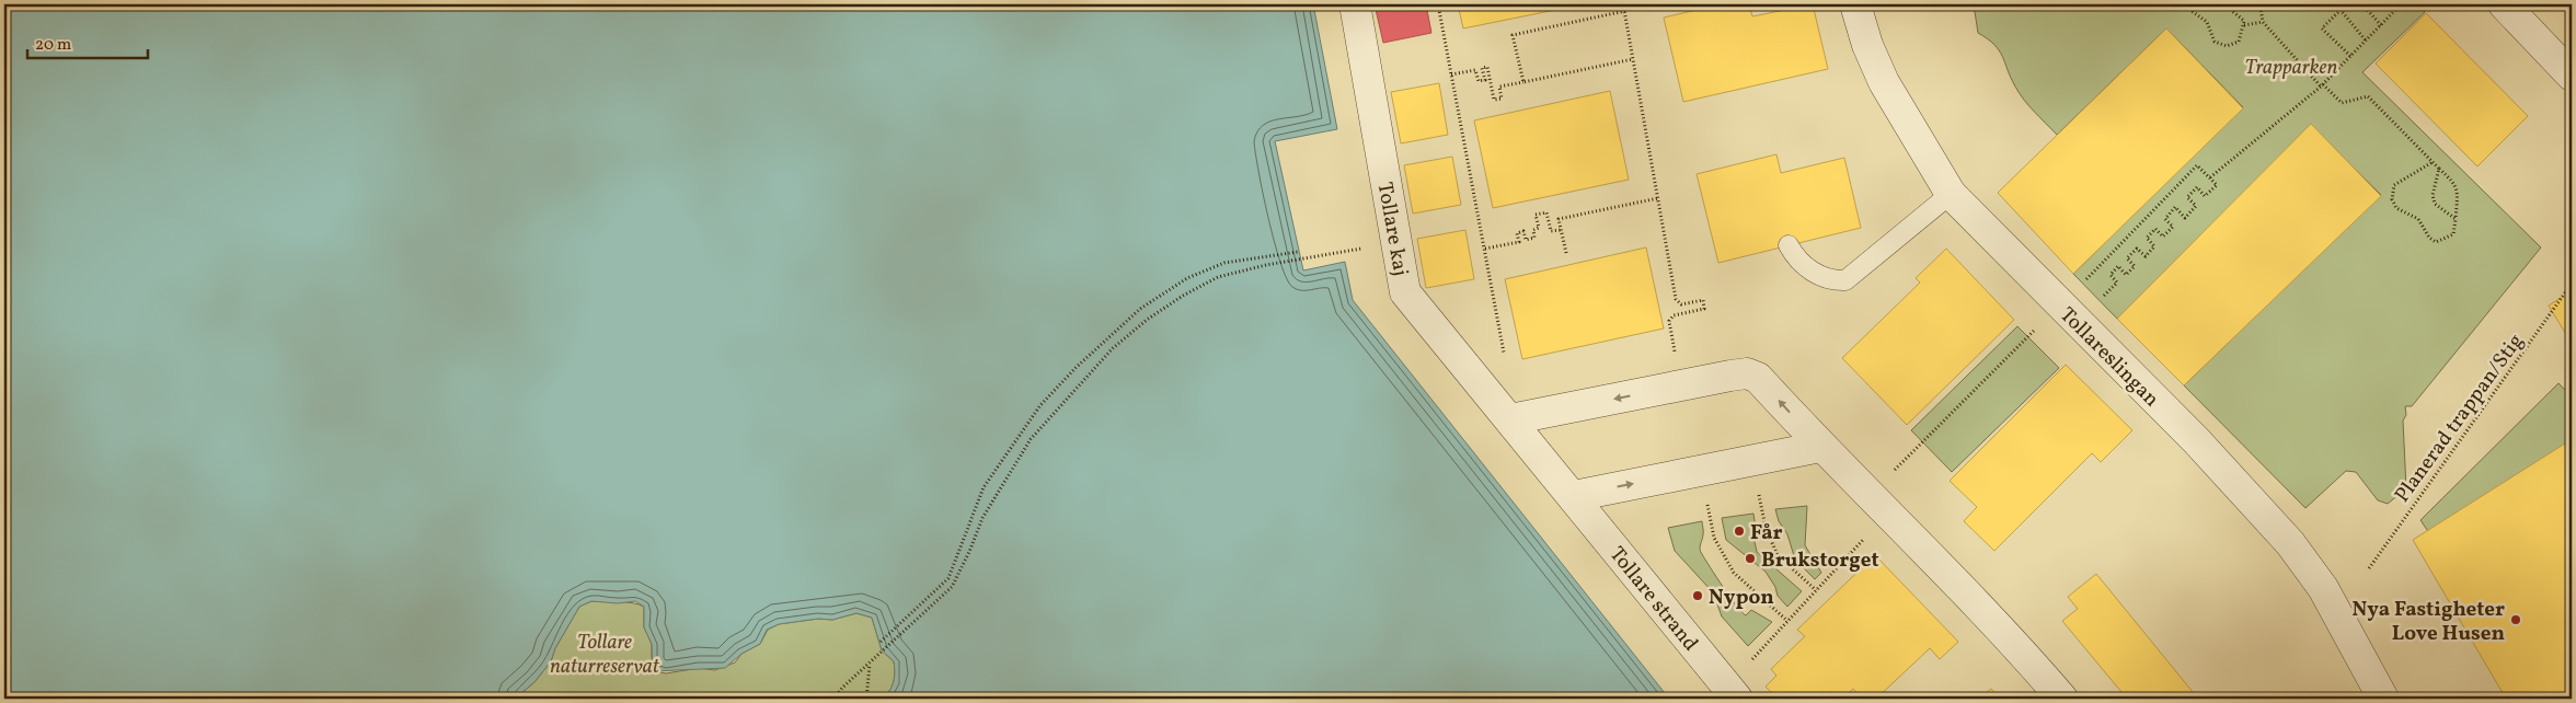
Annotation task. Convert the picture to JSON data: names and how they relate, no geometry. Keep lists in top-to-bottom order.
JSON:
{
  "streets": {
    "street": ["Tollare kaj", "Tollareslingan", "Tollare strand"],
    "path": ["Planerad trappan/Stig"]
  },
  "parks": ["Trapparken", "Tollare naturreservat"],
  "places": [
    "Får",
    "Brukstorget",
    "Nypon",
    "Nya Fastigheter Love Husen"
  ],
  "scale_bar": "20 m"
}
